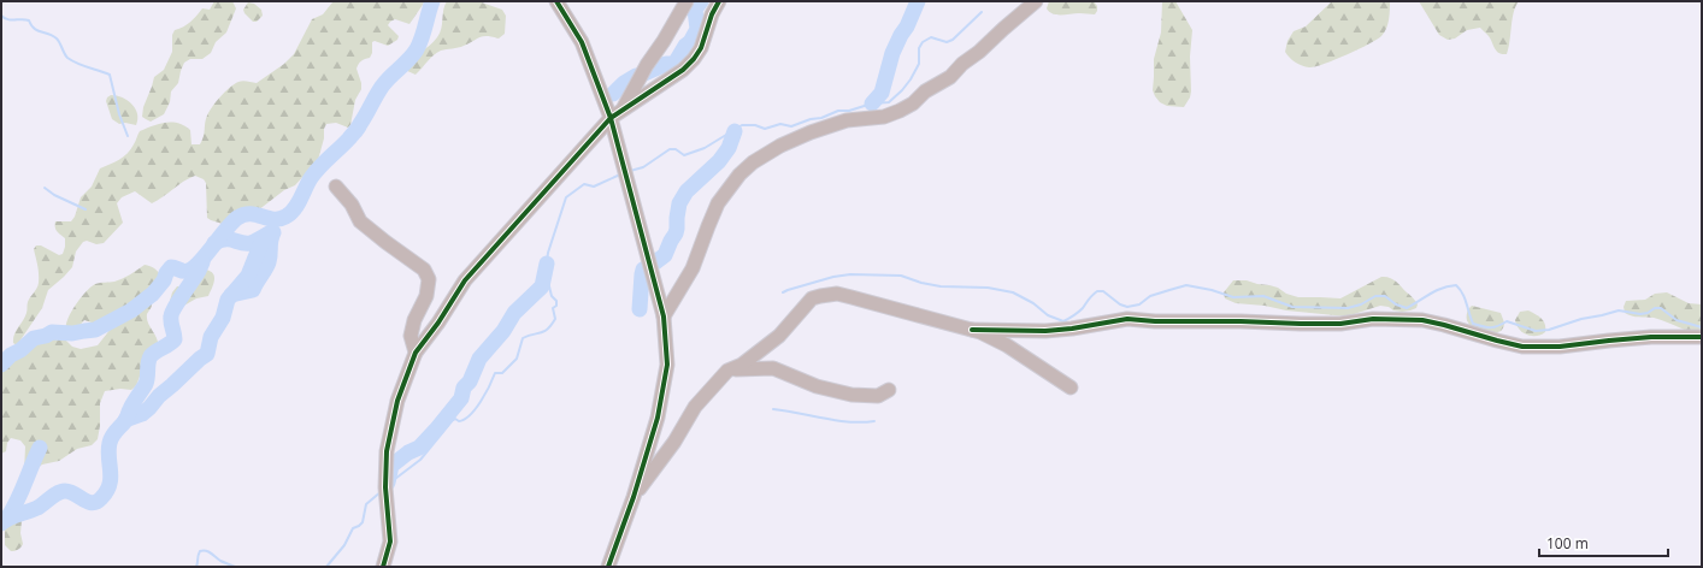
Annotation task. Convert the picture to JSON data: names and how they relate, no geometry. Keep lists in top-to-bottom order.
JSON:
{
  "scale_bar": "100 m"
}
